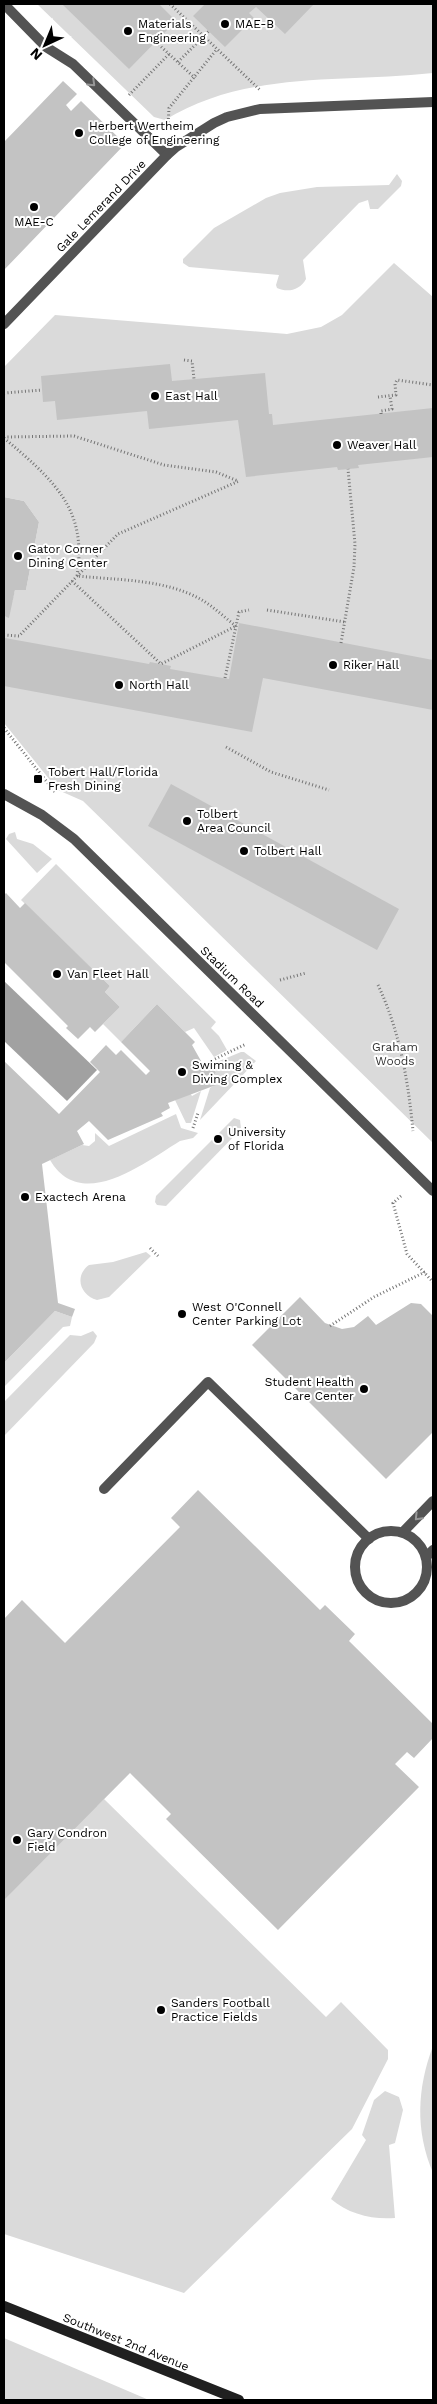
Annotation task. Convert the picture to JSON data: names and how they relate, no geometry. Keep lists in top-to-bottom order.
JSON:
{
  "streets": {
    "main road": ["Southwest 2nd Avenue"],
    "street": ["Gale Lemerand Drive", "Stadium Road"]
  },
  "parks": ["Graham Woods"],
  "places": {
    "other": [
      "MAE-B",
      "Materials Engineering",
      "Herbert Wertheim College of Engineering",
      "MAE-C",
      "East Hall",
      "Weaver Hall",
      "Gator Corner Dining Center",
      "Riker Hall",
      "North Hall",
      "Tolbert Area Council",
      "Tolbert Hall",
      "Van Fleet Hall",
      "Swiming & Diving Complex",
      "University of Florida",
      "Exactech Arena",
      "West O'Connell Center Parking Lot",
      "Student Health Care Center",
      "Gary Condron Field",
      "Sanders Football Practice Fields"
    ],
    "transit": ["Tobert Hall/Florida Fresh Dining"]
  },
  "north": "bottom left"
}
